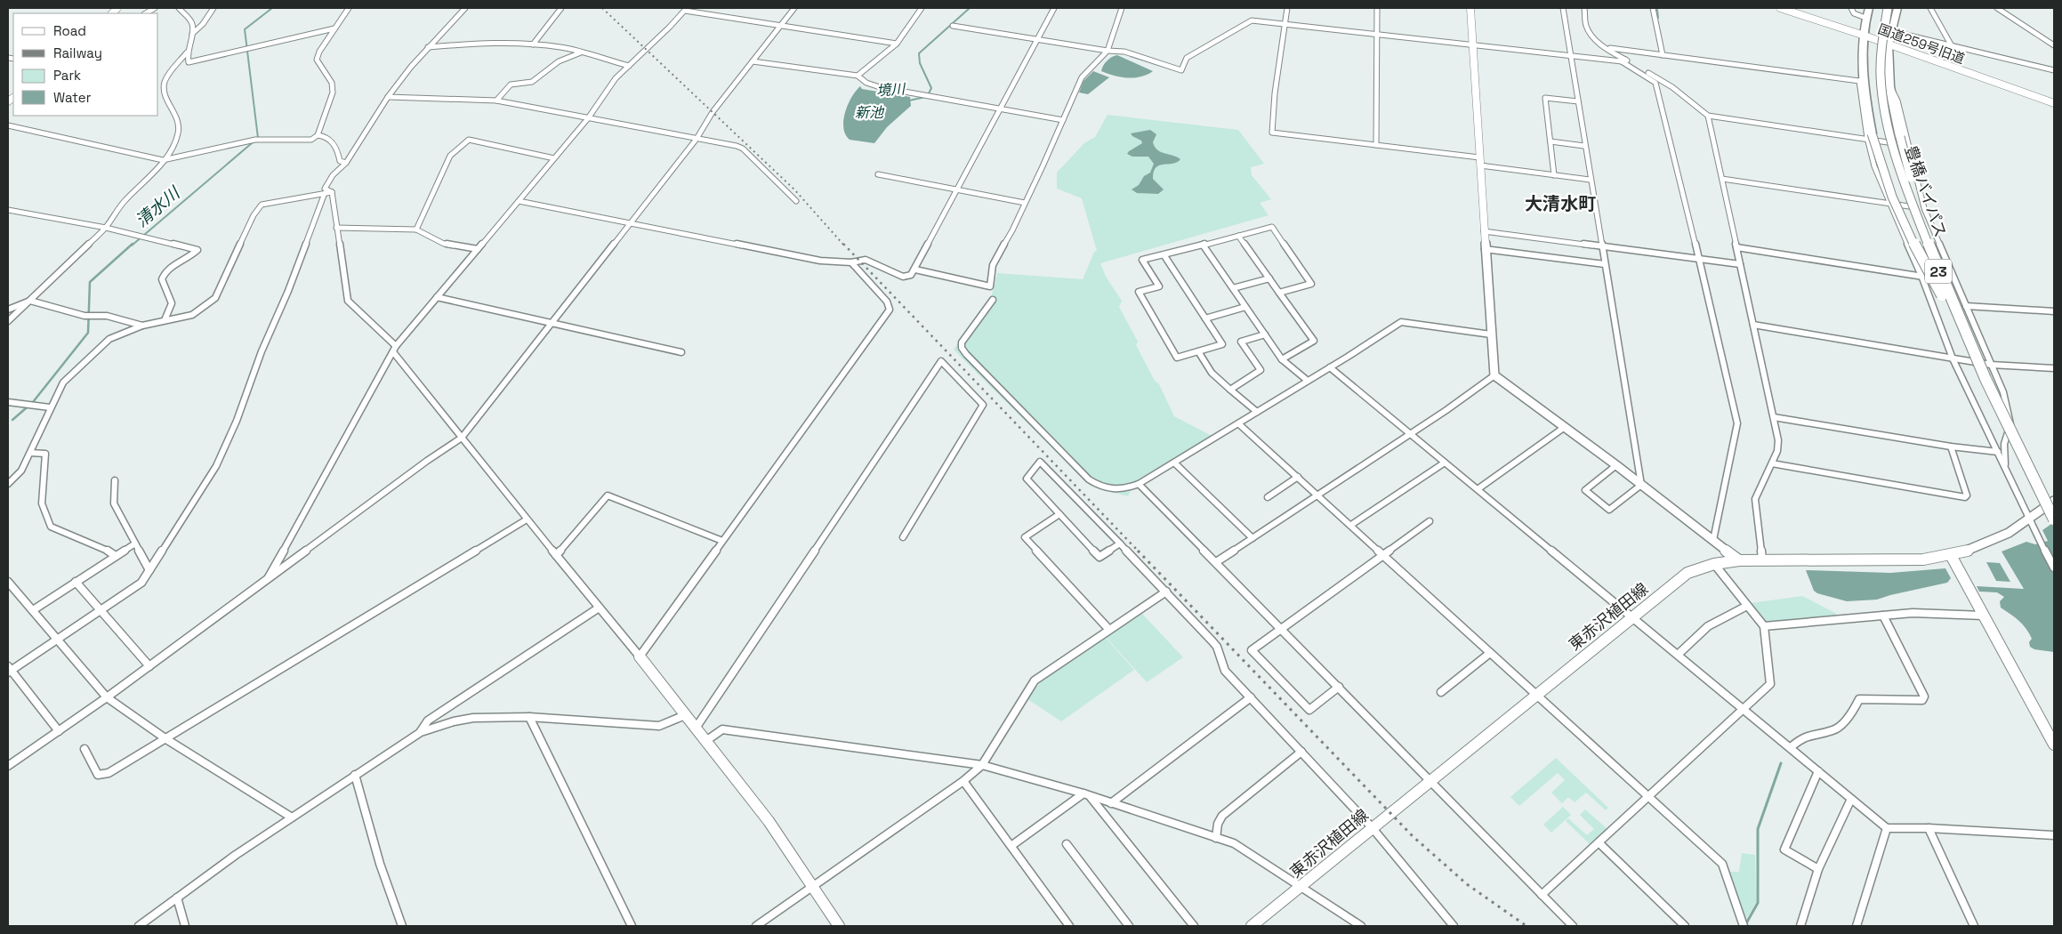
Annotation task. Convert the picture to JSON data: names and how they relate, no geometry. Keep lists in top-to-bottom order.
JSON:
{
  "streets": {
    "highway": ["豊橋バイパス", "23"],
    "street": ["国道259号旧道", "東赤沢植田線"]
  },
  "crossings": [
    ["国道259号旧道", "23"],
    ["豊橋バイパス", "23"]
  ],
  "districts": ["大清水町"],
  "water": ["境川", "新池", "清水川"],
  "legend": [
    "Road",
    "Railway",
    "Park",
    "Water"
  ]
}
